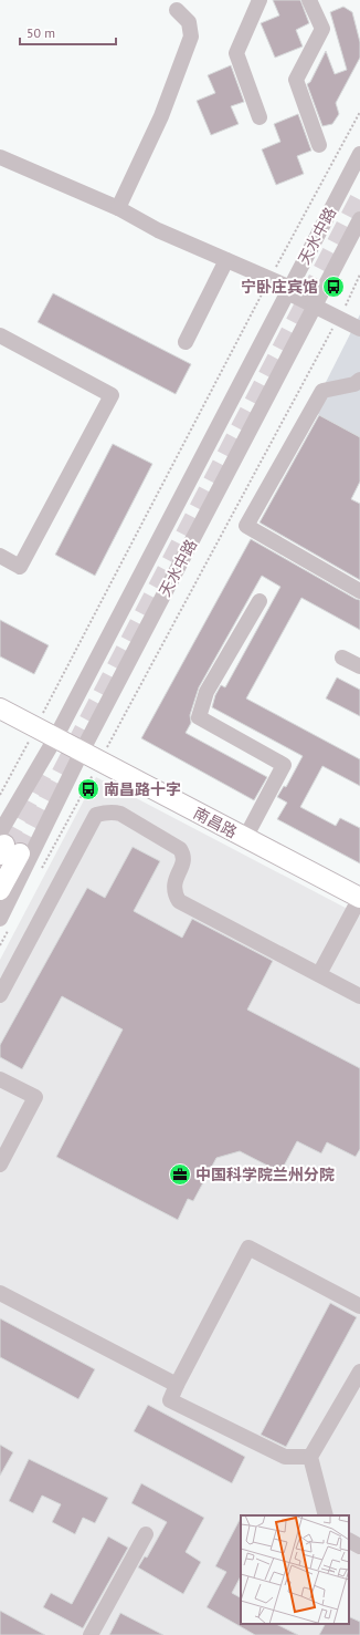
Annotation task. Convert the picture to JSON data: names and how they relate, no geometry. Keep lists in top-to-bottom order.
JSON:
{
  "streets": {
    "main road": ["南昌路"],
    "street": ["天水中路"]
  },
  "crossings": [
    ["天水中路", "南昌路"]
  ],
  "places": {
    "bus stop": ["宁卧庄宾馆", "南昌路十字"],
    "office": ["中国科学院兰州分院"]
  },
  "scale_bar": "50 m"
}
